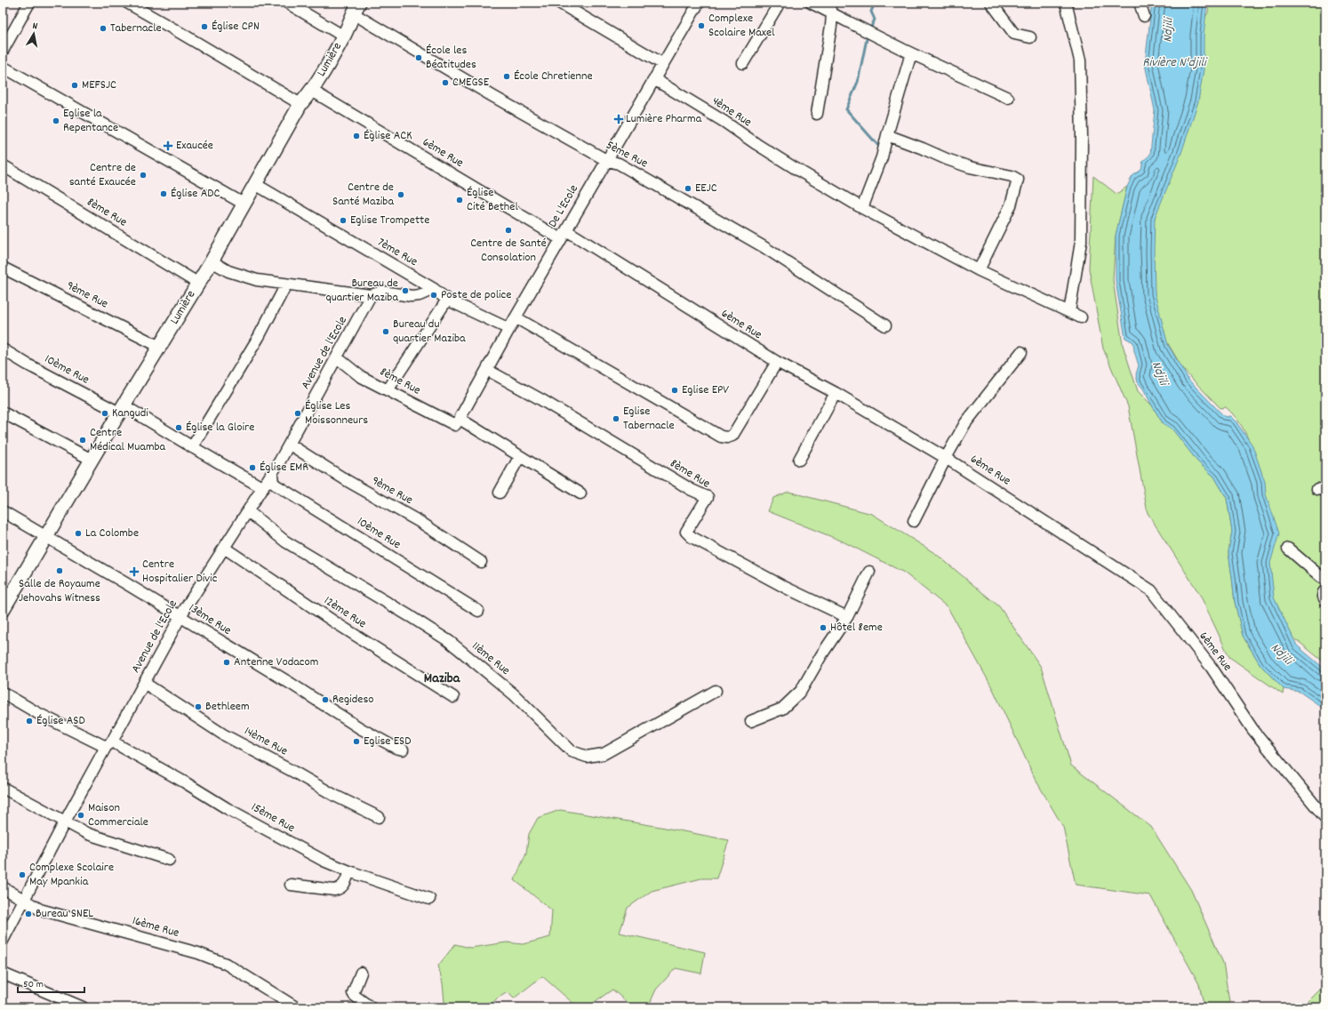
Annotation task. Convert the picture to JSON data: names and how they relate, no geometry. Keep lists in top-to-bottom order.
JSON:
{
  "streets": {
    "street": [
      "Lumière",
      "4ème Rue",
      "6ème Rue",
      "5ème Rue",
      "De L'Ecole",
      "8ème Rue",
      "7ème Rue",
      "9ème Rue",
      "Avenue de l'Ecole",
      "10ème Rue",
      "12ème Rue",
      "13ème Rue",
      "11ème Rue",
      "14ème Rue",
      "15ème Rue",
      "16ème Rue"
    ]
  },
  "crossings": [
    ["Lumière", "6ème Rue"],
    ["Lumière", "5ème Rue"],
    ["Lumière", "8ème Rue"],
    ["Lumière", "7ème Rue"],
    ["Lumière", "9ème Rue"],
    ["Lumière", "10ème Rue"],
    ["Lumière", "13ème Rue"],
    ["4ème Rue", "De L'Ecole"],
    ["6ème Rue", "De L'Ecole"],
    ["5ème Rue", "De L'Ecole"],
    ["De L'Ecole", "8ème Rue"],
    ["De L'Ecole", "7ème Rue"],
    ["8ème Rue", "Avenue de l'Ecole"],
    ["9ème Rue", "Avenue de l'Ecole"],
    ["Avenue de l'Ecole", "10ème Rue"],
    ["Avenue de l'Ecole", "12ème Rue"],
    ["Avenue de l'Ecole", "13ème Rue"],
    ["Avenue de l'Ecole", "11ème Rue"],
    ["Avenue de l'Ecole", "14ème Rue"],
    ["Avenue de l'Ecole", "15ème Rue"],
    ["Avenue de l'Ecole", "16ème Rue"]
  ],
  "districts": ["Maziba"],
  "water": ["Ndjili", "Rivière N'djili"],
  "places": {
    "other": [
      "Complexe Scolaire Maxel",
      "Église CPN",
      "Tabernacle",
      "École les Béatitudes",
      "École Chretienne",
      "CMEGSE",
      "MEFSJC",
      "Eglise la Repentance",
      "Église ACK",
      "Centre de santé Exaucée",
      "EEJC",
      "Église ADC",
      "Centre de Santé Maziba",
      "Église Cité Bethel",
      "Eglise Trompette",
      "Centre de Santé Consolation",
      "Bureau de quartier Maziba",
      "Poste de police",
      "Bureau du quartier Maziba",
      "Eglise EPV",
      "Kangudi",
      "Église Les Moissonneurs",
      "Eglise Tabernacle",
      "Église la Gloire",
      "Centre Médical Muamba",
      "Église EMR",
      "La Colombe",
      "Salle de Royaume Jehovahs Witness",
      "Hôtel 8eme",
      "Antenne Vodacom",
      "Regideso",
      "Bethleem",
      "Église ASD",
      "Eglise ESD",
      "Maison Commerciale",
      "Complexe Scolaire May Mpankia",
      "Bureau SNEL"
    ],
    "health": ["Lumière Pharma", "Exaucée", "Centre Hospitalier Divic"]
  },
  "scale_bar": "50 m",
  "north": "top"
}
